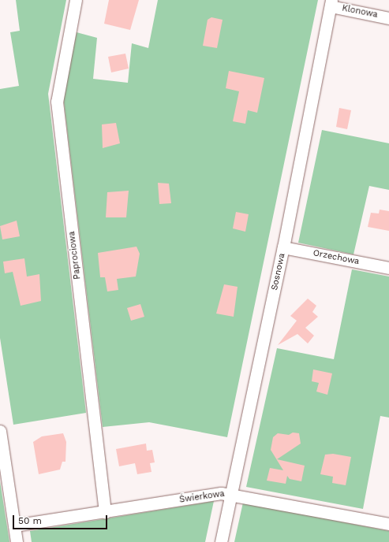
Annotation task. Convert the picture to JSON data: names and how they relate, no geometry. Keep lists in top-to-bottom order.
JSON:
{
  "streets": {
    "street": [
      "Klonowa",
      "Paprociowa",
      "Orzechowa",
      "Sosnowa",
      "Świerkowa"
    ]
  },
  "crossings": [
    ["Klonowa", "Sosnowa"],
    ["Paprociowa", "Świerkowa"],
    ["Orzechowa", "Sosnowa"],
    ["Sosnowa", "Świerkowa"]
  ],
  "scale_bar": "50 m"
}
